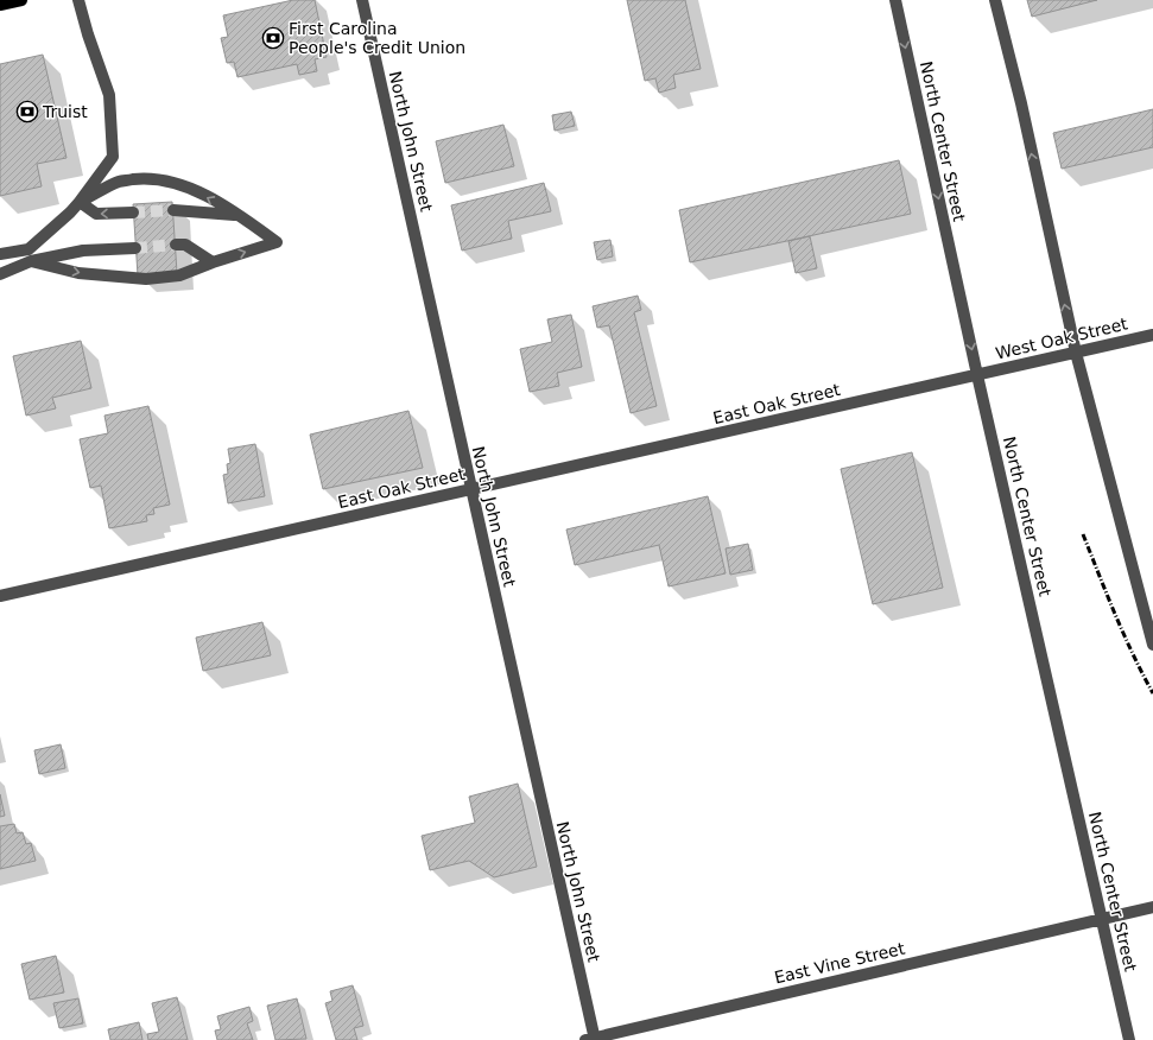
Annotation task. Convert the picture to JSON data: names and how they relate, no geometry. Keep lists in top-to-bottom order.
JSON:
{
  "streets": {
    "street": [
      "North John Street",
      "North Center Street",
      "West Oak Street",
      "East Oak Street",
      "East Vine Street"
    ]
  },
  "crossings": [
    ["North John Street", "East Oak Street"],
    ["North John Street", "East Vine Street"],
    ["North Center Street", "West Oak Street"],
    ["North Center Street", "East Oak Street"],
    ["North Center Street", "East Vine Street"],
    ["West Oak Street", "East Oak Street"]
  ],
  "places": {
    "bank": ["First Carolina People's Credit Union", "Truist"]
  }
}
